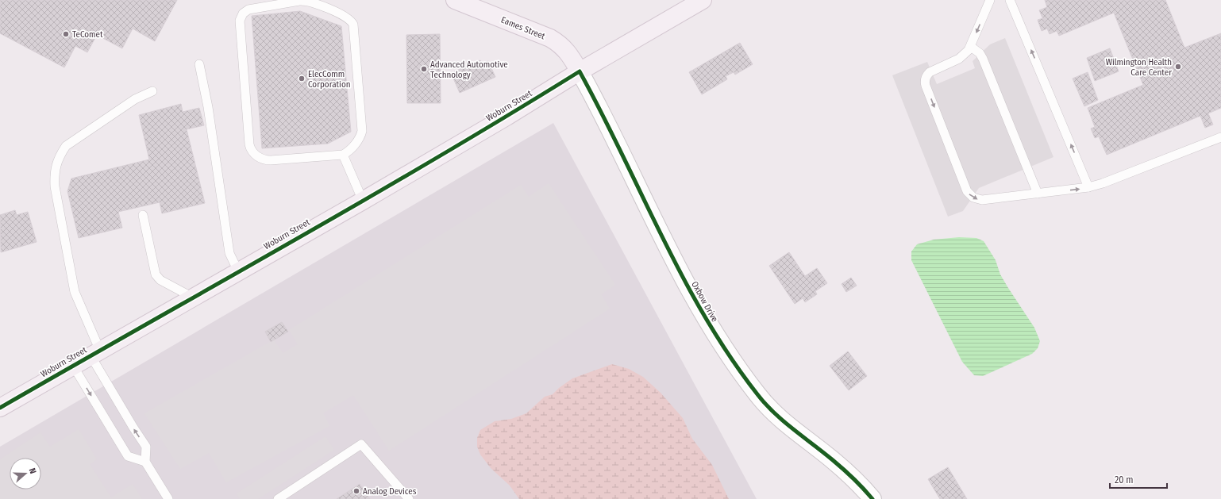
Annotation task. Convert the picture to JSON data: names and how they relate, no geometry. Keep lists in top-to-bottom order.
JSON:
{
  "streets": {
    "street": ["Eames Street", "Woburn Street", "Oxbow Drive"]
  },
  "crossings": [
    ["Eames Street", "Woburn Street"],
    ["Eames Street", "Oxbow Drive"],
    ["Woburn Street", "Oxbow Drive"]
  ],
  "places": [
    "TeComet",
    "Wilmington Health Care Center",
    "Advanced Automotive Technology",
    "ElecComm Corporation",
    "Analog Devices"
  ],
  "scale_bar": "20 m",
  "north": "right"
}
